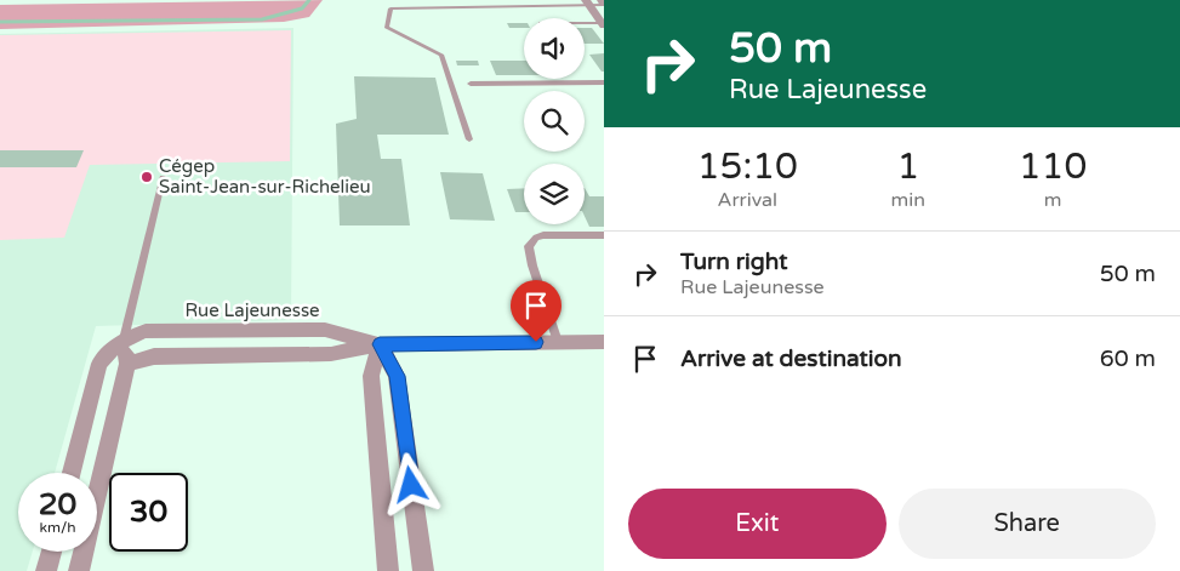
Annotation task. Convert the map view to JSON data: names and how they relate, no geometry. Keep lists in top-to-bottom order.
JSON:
{
  "streets": {
    "street": ["Rue Lajeunesse"]
  },
  "places": ["Cégep Saint-Jean-sur-Richelieu"],
  "page": {
    "turn": ["50 m", "Rue Lajeunesse"],
    "eta": [
      "15:10",
      "Arrival",
      "1",
      "min",
      "110",
      "m"
    ],
    "list": [
      {
        "name": "Turn right",
        "note": "Rue Lajeunesse",
        "value": "50 m"
      },
      {
        "name": "Arrive at destination",
        "value": "60 m"
      }
    ],
    "speed": "20 km/h",
    "limit": "30",
    "buttons": ["Exit", "Share"]
  }
}
